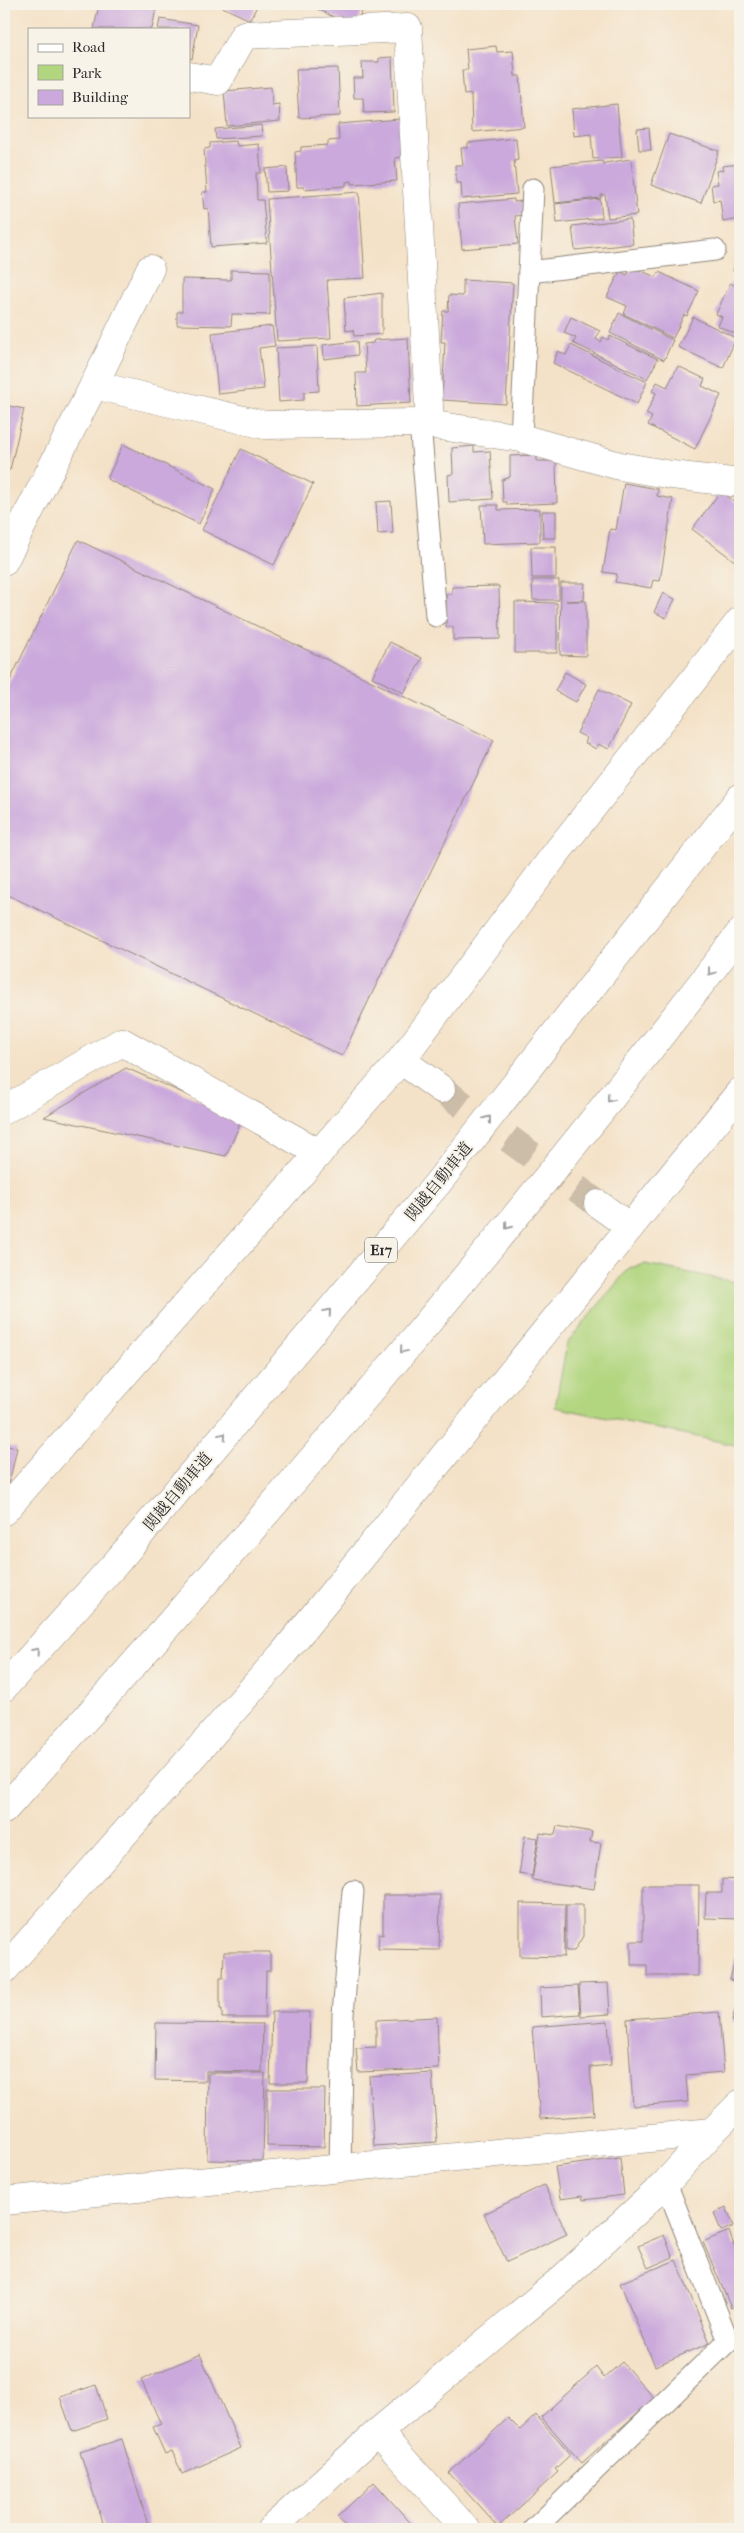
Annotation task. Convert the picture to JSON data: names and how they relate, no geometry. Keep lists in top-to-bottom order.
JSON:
{
  "streets": {
    "main road": ["関越自動車道", "E17"]
  },
  "legend": ["Road", "Park", "Building"]
}
